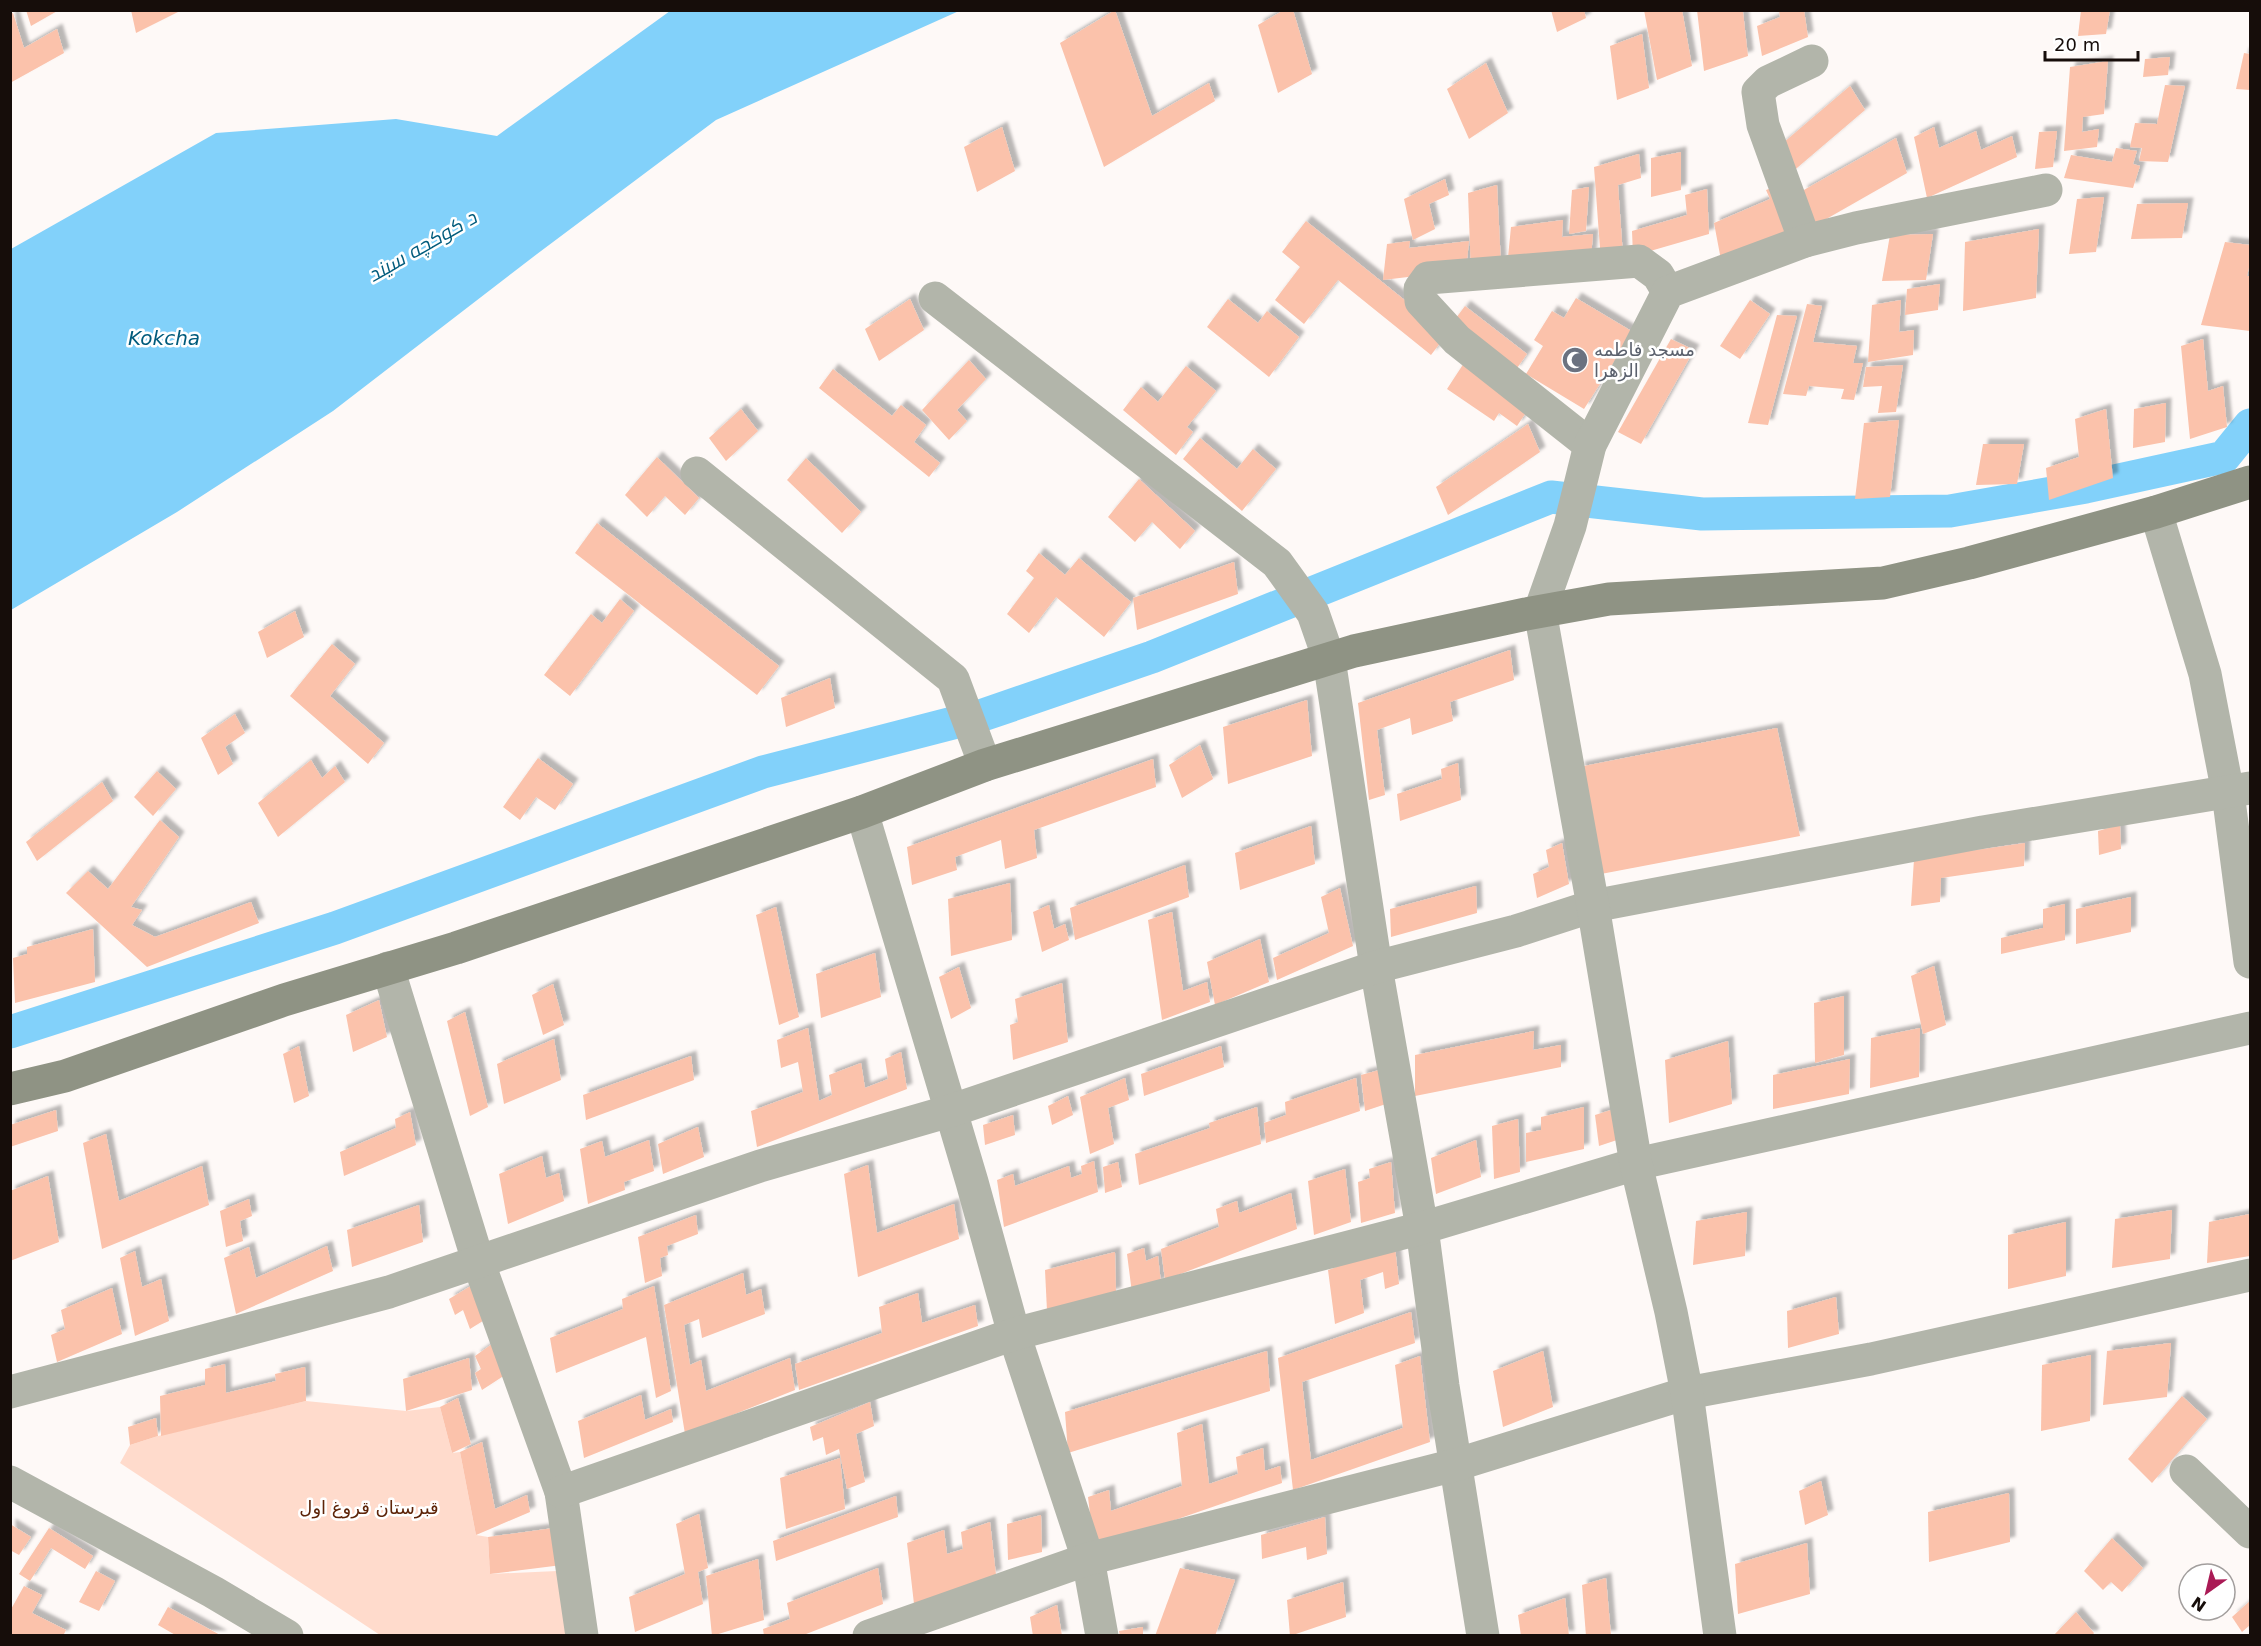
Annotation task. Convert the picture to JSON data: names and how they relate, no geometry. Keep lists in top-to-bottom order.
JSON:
{
  "water": ["د کوکچه سیند", "Kokcha"],
  "parks": ["قبرستان قروغ اول"],
  "places": {
    "mosque": ["مسجد فاطمه الزهرا"]
  },
  "scale_bar": "20 m",
  "north": "bottom left"
}
